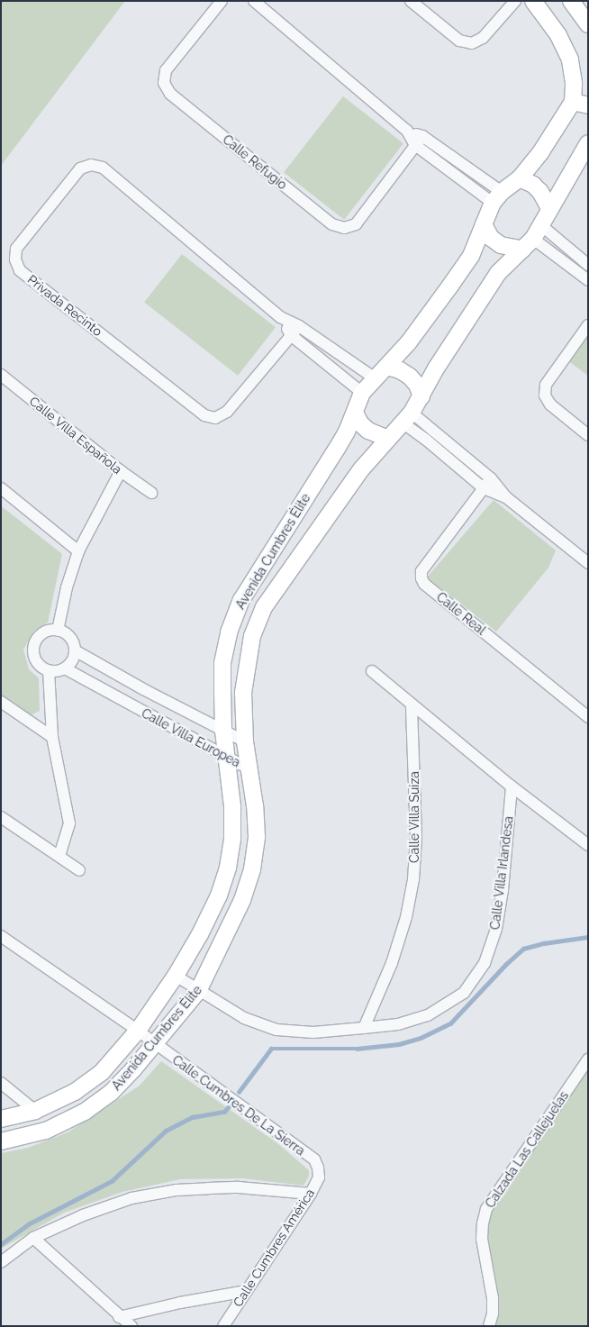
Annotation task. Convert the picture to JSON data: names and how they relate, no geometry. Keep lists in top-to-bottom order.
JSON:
{
  "streets": {
    "street": [
      "Calle Refugio",
      "Privada Recinto",
      "Calle Villa Española",
      "Avenida Cumbres Élite",
      "Calle Real",
      "Calle Villa Europea",
      "Calle Villa Suiza",
      "Calle Villa Irlandesa",
      "Calle Cumbres De La Sierra",
      "Calzada Las Callejuelas",
      "Calle Cumbres América"
    ]
  },
  "crossings": [
    ["Privada Recinto", "Avenida Cumbres Élite"],
    ["Avenida Cumbres Élite", "Calle Villa Europea"],
    ["Avenida Cumbres Élite", "Calle Villa Irlandesa"],
    ["Avenida Cumbres Élite", "Calle Cumbres De La Sierra"],
    ["Calle Villa Suiza", "Calle Villa Irlandesa"],
    ["Calle Cumbres De La Sierra", "Calle Cumbres América"]
  ]
}
